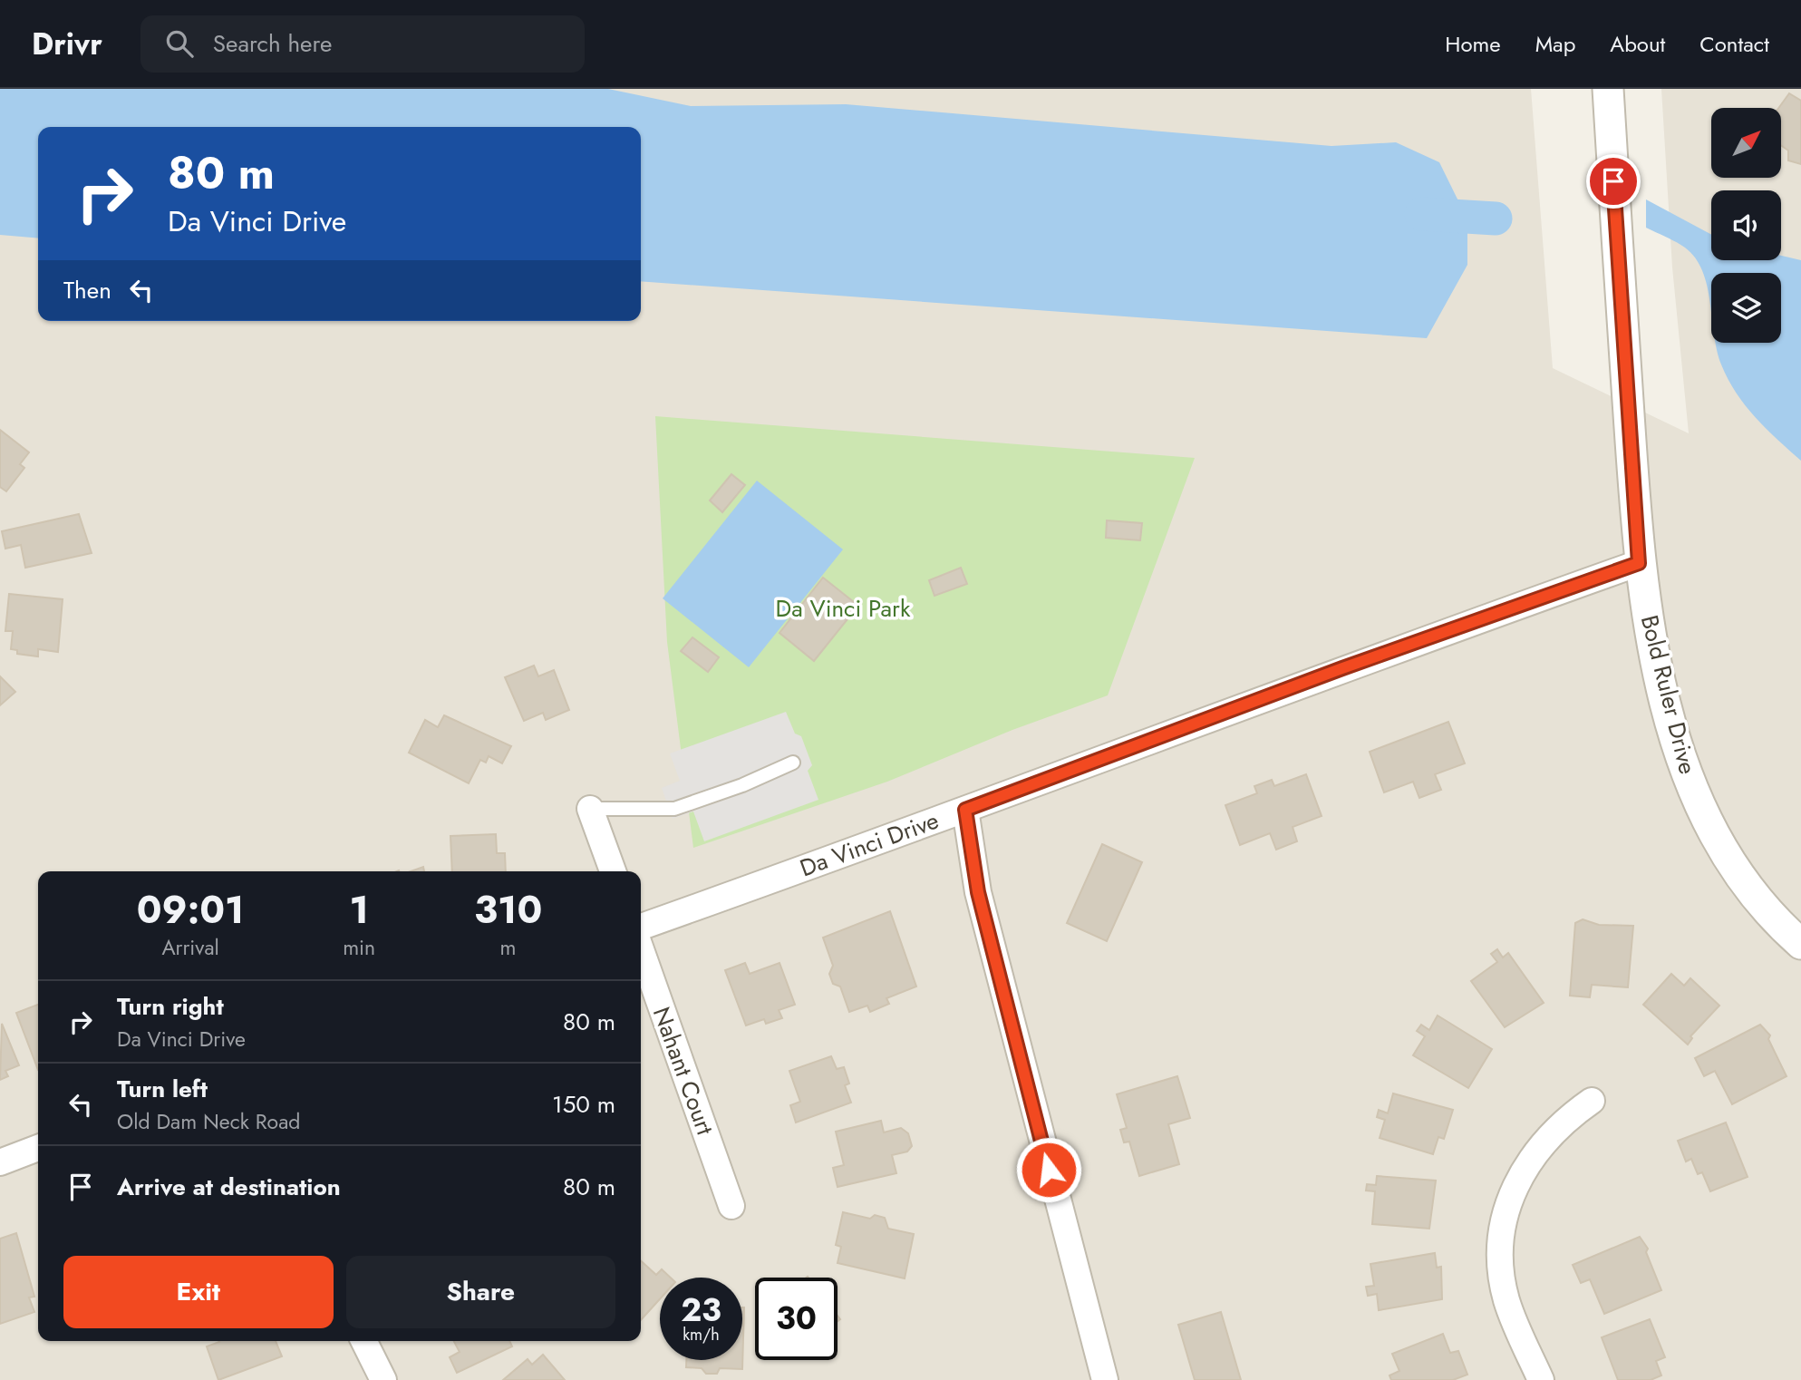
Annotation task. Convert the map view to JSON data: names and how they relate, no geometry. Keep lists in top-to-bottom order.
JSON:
{
  "streets": {
    "street": ["Bold Ruler Drive", "Da Vinci Drive", "Nahant Court"]
  },
  "crossings": [
    ["Bold Ruler Drive", "Da Vinci Drive"]
  ],
  "parks": ["Da Vinci Park"],
  "north": "top right",
  "page": {
    "header": "Drivr",
    "search": "Search here",
    "nav": [
      "Home",
      "Map",
      "About",
      "Contact"
    ],
    "turn": ["80 m", "Da Vinci Drive"],
    "then": "Then",
    "eta": [
      "09:01",
      "Arrival",
      "1",
      "min",
      "310",
      "m"
    ],
    "list": [
      {
        "name": "Turn right",
        "note": "Da Vinci Drive",
        "value": "80 m"
      },
      {
        "name": "Turn left",
        "note": "Old Dam Neck Road",
        "value": "150 m"
      },
      {
        "name": "Arrive at destination",
        "value": "80 m"
      }
    ],
    "buttons": ["Exit", "Share"],
    "speed": "23 km/h",
    "limit": "30"
  }
}
